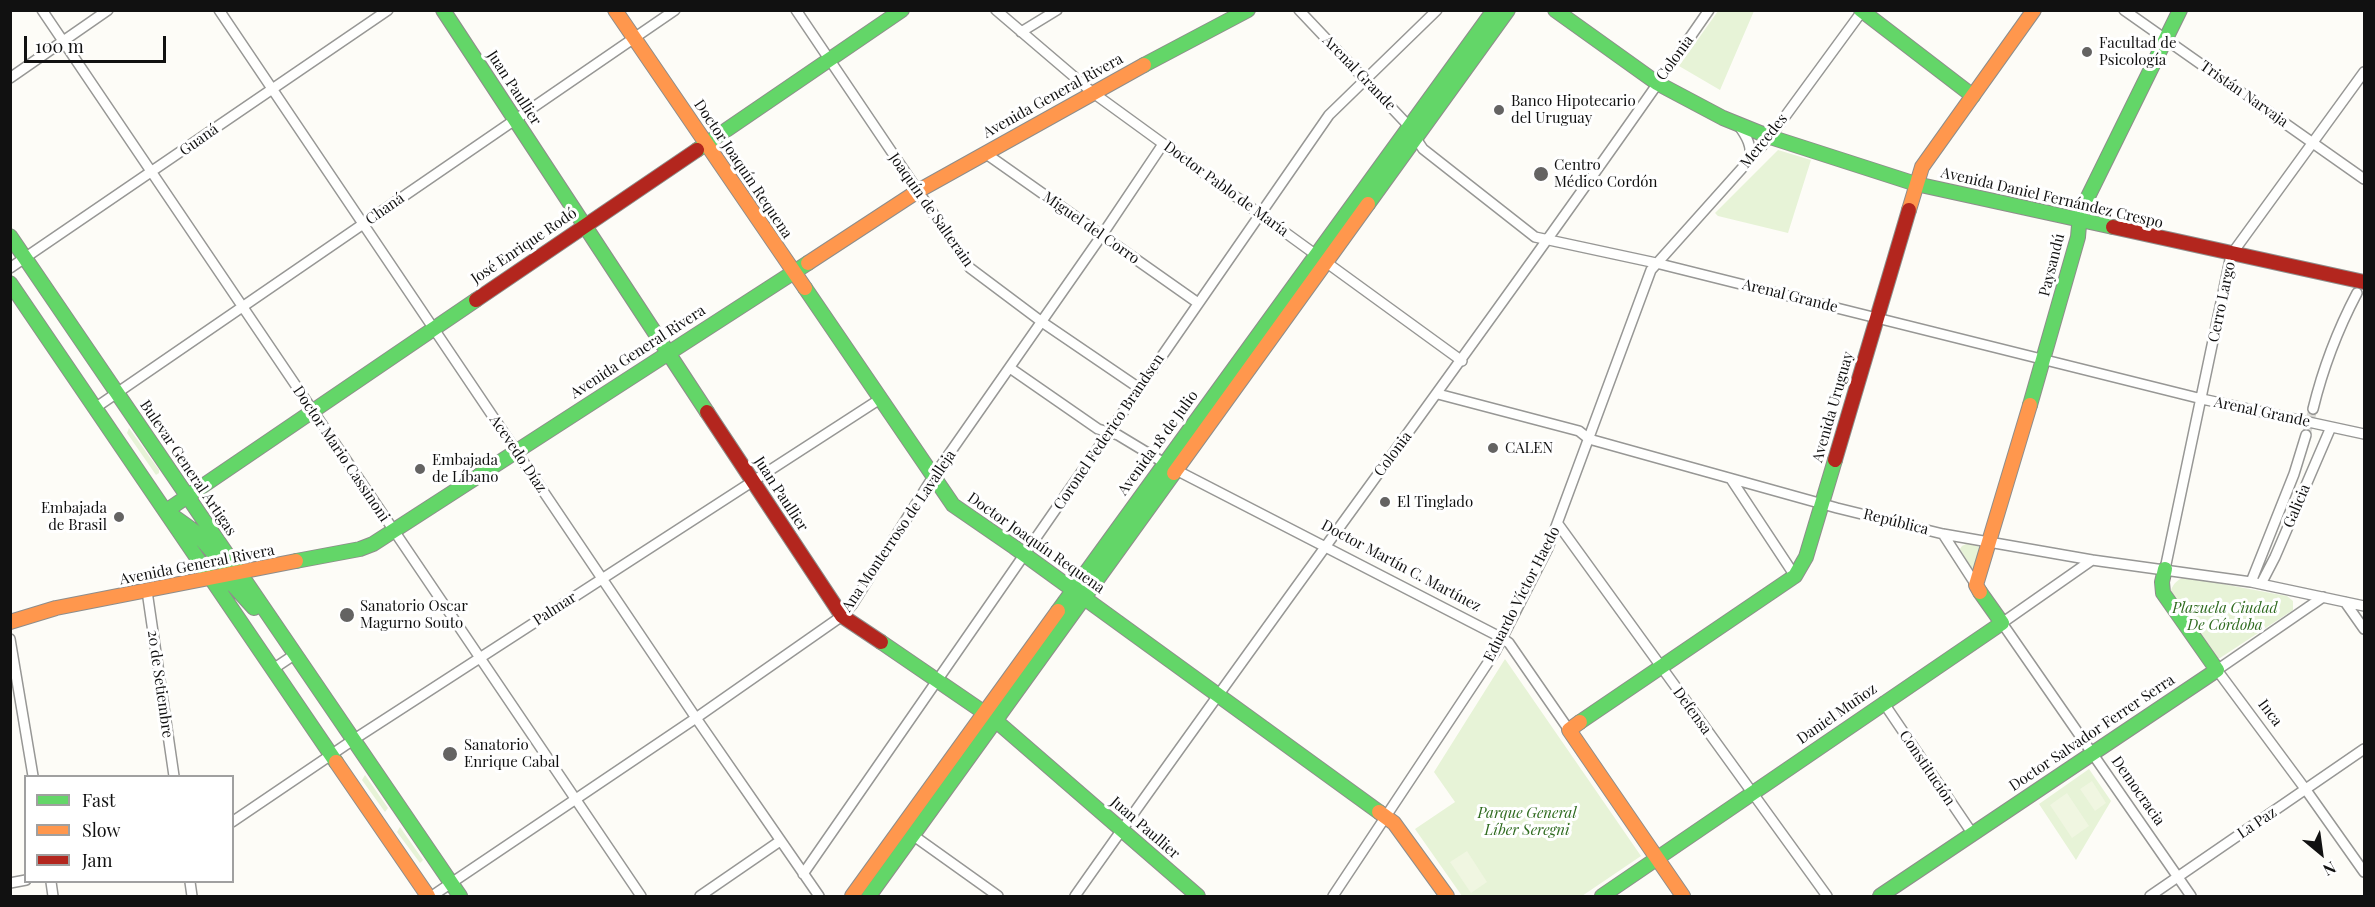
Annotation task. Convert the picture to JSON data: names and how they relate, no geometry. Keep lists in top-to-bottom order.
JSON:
{
  "streets": {
    "street": [
      "Colonia",
      "Arenal Grande",
      "Juan Paullier",
      "Tristán Narvaja",
      "Avenida General Rivera",
      "Guaná",
      "Mercedes",
      "Doctor Joaquín Requena",
      "Doctor Pablo de María",
      "Avenida Daniel Fernández Crespo",
      "Chaná",
      "Joaquín de Salterain",
      "Miguel del Corro",
      "José Enrique Rodó",
      "Paysandú",
      "Cerro Largo",
      "Avenida Uruguay",
      "Coronel Federico Brandsen",
      "Avenida 18 de Julio",
      "Doctor Mario Cassinoni",
      "Acevedo Díaz",
      "Bulevar General Artigas",
      "Galicia",
      "República",
      "Ana Monterroso de Lavalleja",
      "Doctor Martín C. Martínez",
      "Eduardo Víctor Haedo",
      "Palmar",
      "20 de Setiembre",
      "Defensa",
      "Inca",
      "Daniel Muñoz",
      "Doctor Salvador Ferrer Serra",
      "Constitución",
      "Democracia",
      "La Paz"
    ]
  },
  "crossings": [
    ["Colonia", "Arenal Grande"],
    ["Colonia", "Juan Paullier"],
    ["Colonia", "Doctor Joaquín Requena"],
    ["Colonia", "Doctor Pablo de María"],
    ["Colonia", "Avenida Daniel Fernández Crespo"],
    ["Colonia", "República"],
    ["Colonia", "Doctor Martín C. Martínez"],
    ["Arenal Grande", "Mercedes"],
    ["Arenal Grande", "Paysandú"],
    ["Arenal Grande", "Cerro Largo"],
    ["Arenal Grande", "Avenida Uruguay"],
    ["Arenal Grande", "Coronel Federico Brandsen"],
    ["Arenal Grande", "Avenida 18 de Julio"],
    ["Arenal Grande", "Galicia"],
    ["Arenal Grande", "Eduardo Víctor Haedo"],
    ["Juan Paullier", "Avenida General Rivera"],
    ["Juan Paullier", "Chaná"],
    ["Juan Paullier", "José Enrique Rodó"],
    ["Juan Paullier", "Coronel Federico Brandsen"],
    ["Juan Paullier", "Avenida 18 de Julio"],
    ["Juan Paullier", "Ana Monterroso de Lavalleja"],
    ["Juan Paullier", "Palmar"],
    ["Tristán Narvaja", "Paysandú"],
    ["Tristán Narvaja", "Cerro Largo"],
    ["Avenida General Rivera", "Doctor Joaquín Requena"],
    ["Avenida General Rivera", "Doctor Pablo de María"],
    ["Avenida General Rivera", "Joaquín de Salterain"],
    ["Avenida General Rivera", "Miguel del Corro"],
    ["Avenida General Rivera", "Doctor Mario Cassinoni"],
    ["Avenida General Rivera", "Acevedo Díaz"],
    ["Avenida General Rivera", "Bulevar General Artigas"],
    ["Avenida General Rivera", "20 de Setiembre"],
    ["Guaná", "Doctor Mario Cassinoni"],
    ["Guaná", "Acevedo Díaz"],
    ["Guaná", "Bulevar General Artigas"],
    ["Mercedes", "Avenida Daniel Fernández Crespo"],
    ["Mercedes", "Eduardo Víctor Haedo"],
    ["Doctor Joaquín Requena", "Chaná"],
    ["Doctor Joaquín Requena", "José Enrique Rodó"],
    ["Doctor Joaquín Requena", "Coronel Federico Brandsen"],
    ["Doctor Joaquín Requena", "Avenida 18 de Julio"],
    ["Doctor Joaquín Requena", "Ana Monterroso de Lavalleja"],
    ["Doctor Joaquín Requena", "Eduardo Víctor Haedo"],
    ["Doctor Joaquín Requena", "Palmar"],
    ["Doctor Pablo de María", "Coronel Federico Brandsen"],
    ["Doctor Pablo de María", "Avenida 18 de Julio"],
    ["Doctor Pablo de María", "Ana Monterroso de Lavalleja"],
    ["Avenida Daniel Fernández Crespo", "Paysandú"],
    ["Avenida Daniel Fernández Crespo", "Cerro Largo"],
    ["Avenida Daniel Fernández Crespo", "Avenida Uruguay"],
    ["Chaná", "Doctor Mario Cassinoni"],
    ["Chaná", "Acevedo Díaz"],
    ["Chaná", "Bulevar General Artigas"],
    ["Joaquín de Salterain", "José Enrique Rodó"],
    ["Joaquín de Salterain", "Coronel Federico Brandsen"],
    ["Joaquín de Salterain", "Ana Monterroso de Lavalleja"],
    ["Miguel del Corro", "Coronel Federico Brandsen"],
    ["Miguel del Corro", "Ana Monterroso de Lavalleja"],
    ["José Enrique Rodó", "Doctor Mario Cassinoni"],
    ["José Enrique Rodó", "Acevedo Díaz"],
    ["José Enrique Rodó", "Bulevar General Artigas"],
    ["Paysandú", "República"],
    ["Cerro Largo", "República"],
    ["Cerro Largo", "Inca"],
    ["Avenida Uruguay", "República"],
    ["Avenida Uruguay", "Doctor Martín C. Martínez"],
    ["Avenida Uruguay", "Defensa"],
    ["Coronel Federico Brandsen", "Acevedo Díaz"],
    ["Coronel Federico Brandsen", "Doctor Martín C. Martínez"],
    ["Avenida 18 de Julio", "Doctor Martín C. Martínez"],
    ["Doctor Mario Cassinoni", "Ana Monterroso de Lavalleja"],
    ["Doctor Mario Cassinoni", "Palmar"],
    ["Acevedo Díaz", "Ana Monterroso de Lavalleja"],
    ["Acevedo Díaz", "Palmar"],
    ["Bulevar General Artigas", "Ana Monterroso de Lavalleja"],
    ["Bulevar General Artigas", "Palmar"],
    ["Galicia", "República"],
    ["República", "Eduardo Víctor Haedo"],
    ["República", "Inca"],
    ["República", "Daniel Muñoz"],
    ["República", "Doctor Salvador Ferrer Serra"],
    ["República", "Democracia"],
    ["Ana Monterroso de Lavalleja", "Doctor Martín C. Martínez"],
    ["Doctor Martín C. Martínez", "Eduardo Víctor Haedo"],
    ["Doctor Martín C. Martínez", "Daniel Muñoz"],
    ["Eduardo Víctor Haedo", "Defensa"],
    ["Defensa", "Daniel Muñoz"],
    ["Inca", "Doctor Salvador Ferrer Serra"],
    ["Inca", "La Paz"],
    ["Daniel Muñoz", "Constitución"],
    ["Daniel Muñoz", "Democracia"],
    ["Doctor Salvador Ferrer Serra", "Constitución"],
    ["Doctor Salvador Ferrer Serra", "Democracia"],
    ["Democracia", "La Paz"]
  ],
  "parks": ["Plazuela Ciudad De Córdoba", "Parque General Líber Seregni"],
  "places": [
    "Facultad de Psicología",
    "Banco Hipotecario del Uruguay",
    "Centro Médico Cordón",
    "CALEN",
    "Embajada de Líbano",
    "El Tinglado",
    "Embajada de Brasil",
    "Sanatorio Oscar Magurno Souto",
    "Sanatorio Enrique Cabal"
  ],
  "legend": ["Fast", "Slow", "Jam"],
  "scale_bar": "100 m",
  "north": "bottom right"
}
